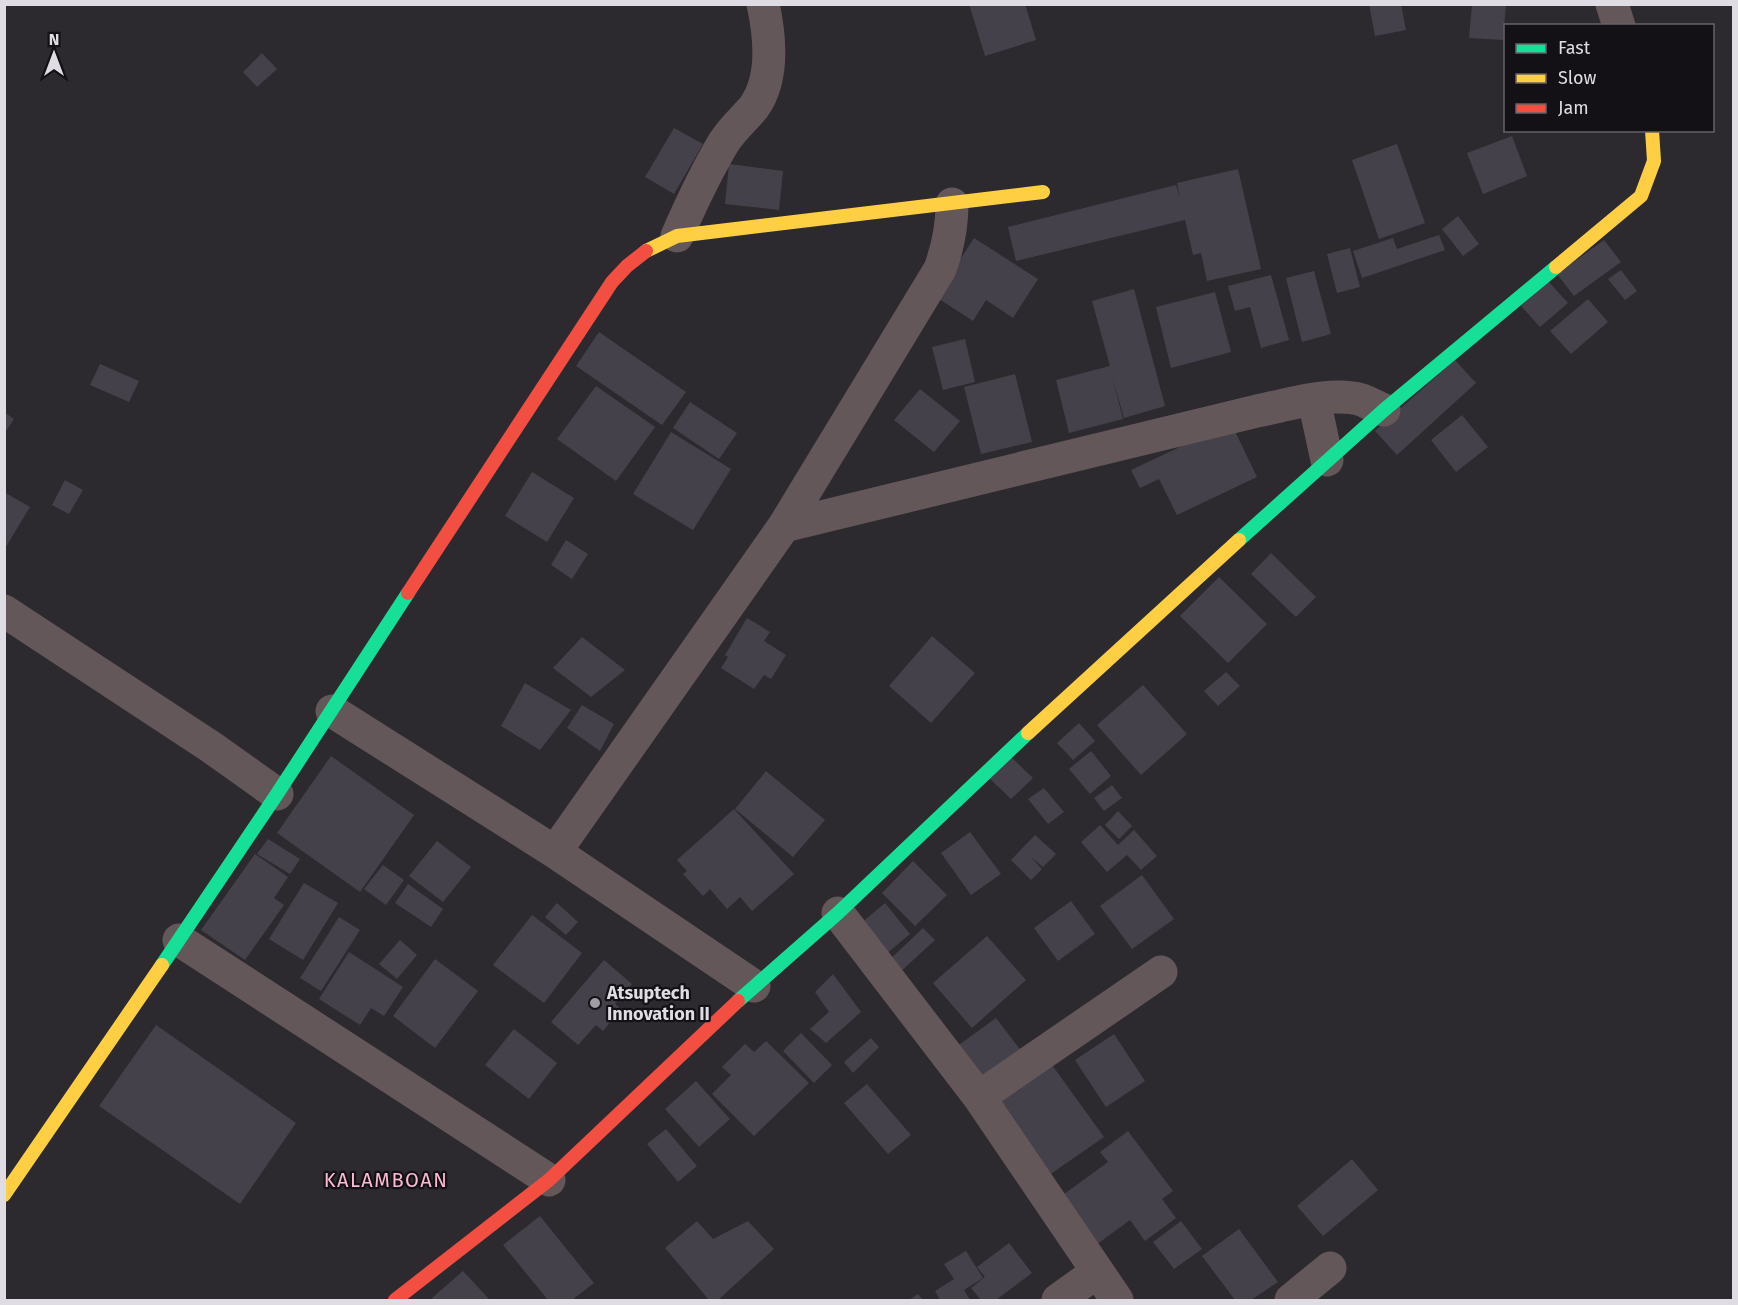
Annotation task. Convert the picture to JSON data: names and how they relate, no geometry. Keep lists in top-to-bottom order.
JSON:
{
  "districts": ["KALAMBOAN"],
  "places": ["Atsuptech Innovation II"],
  "legend": ["Fast", "Slow", "Jam"],
  "north": "top"
}
